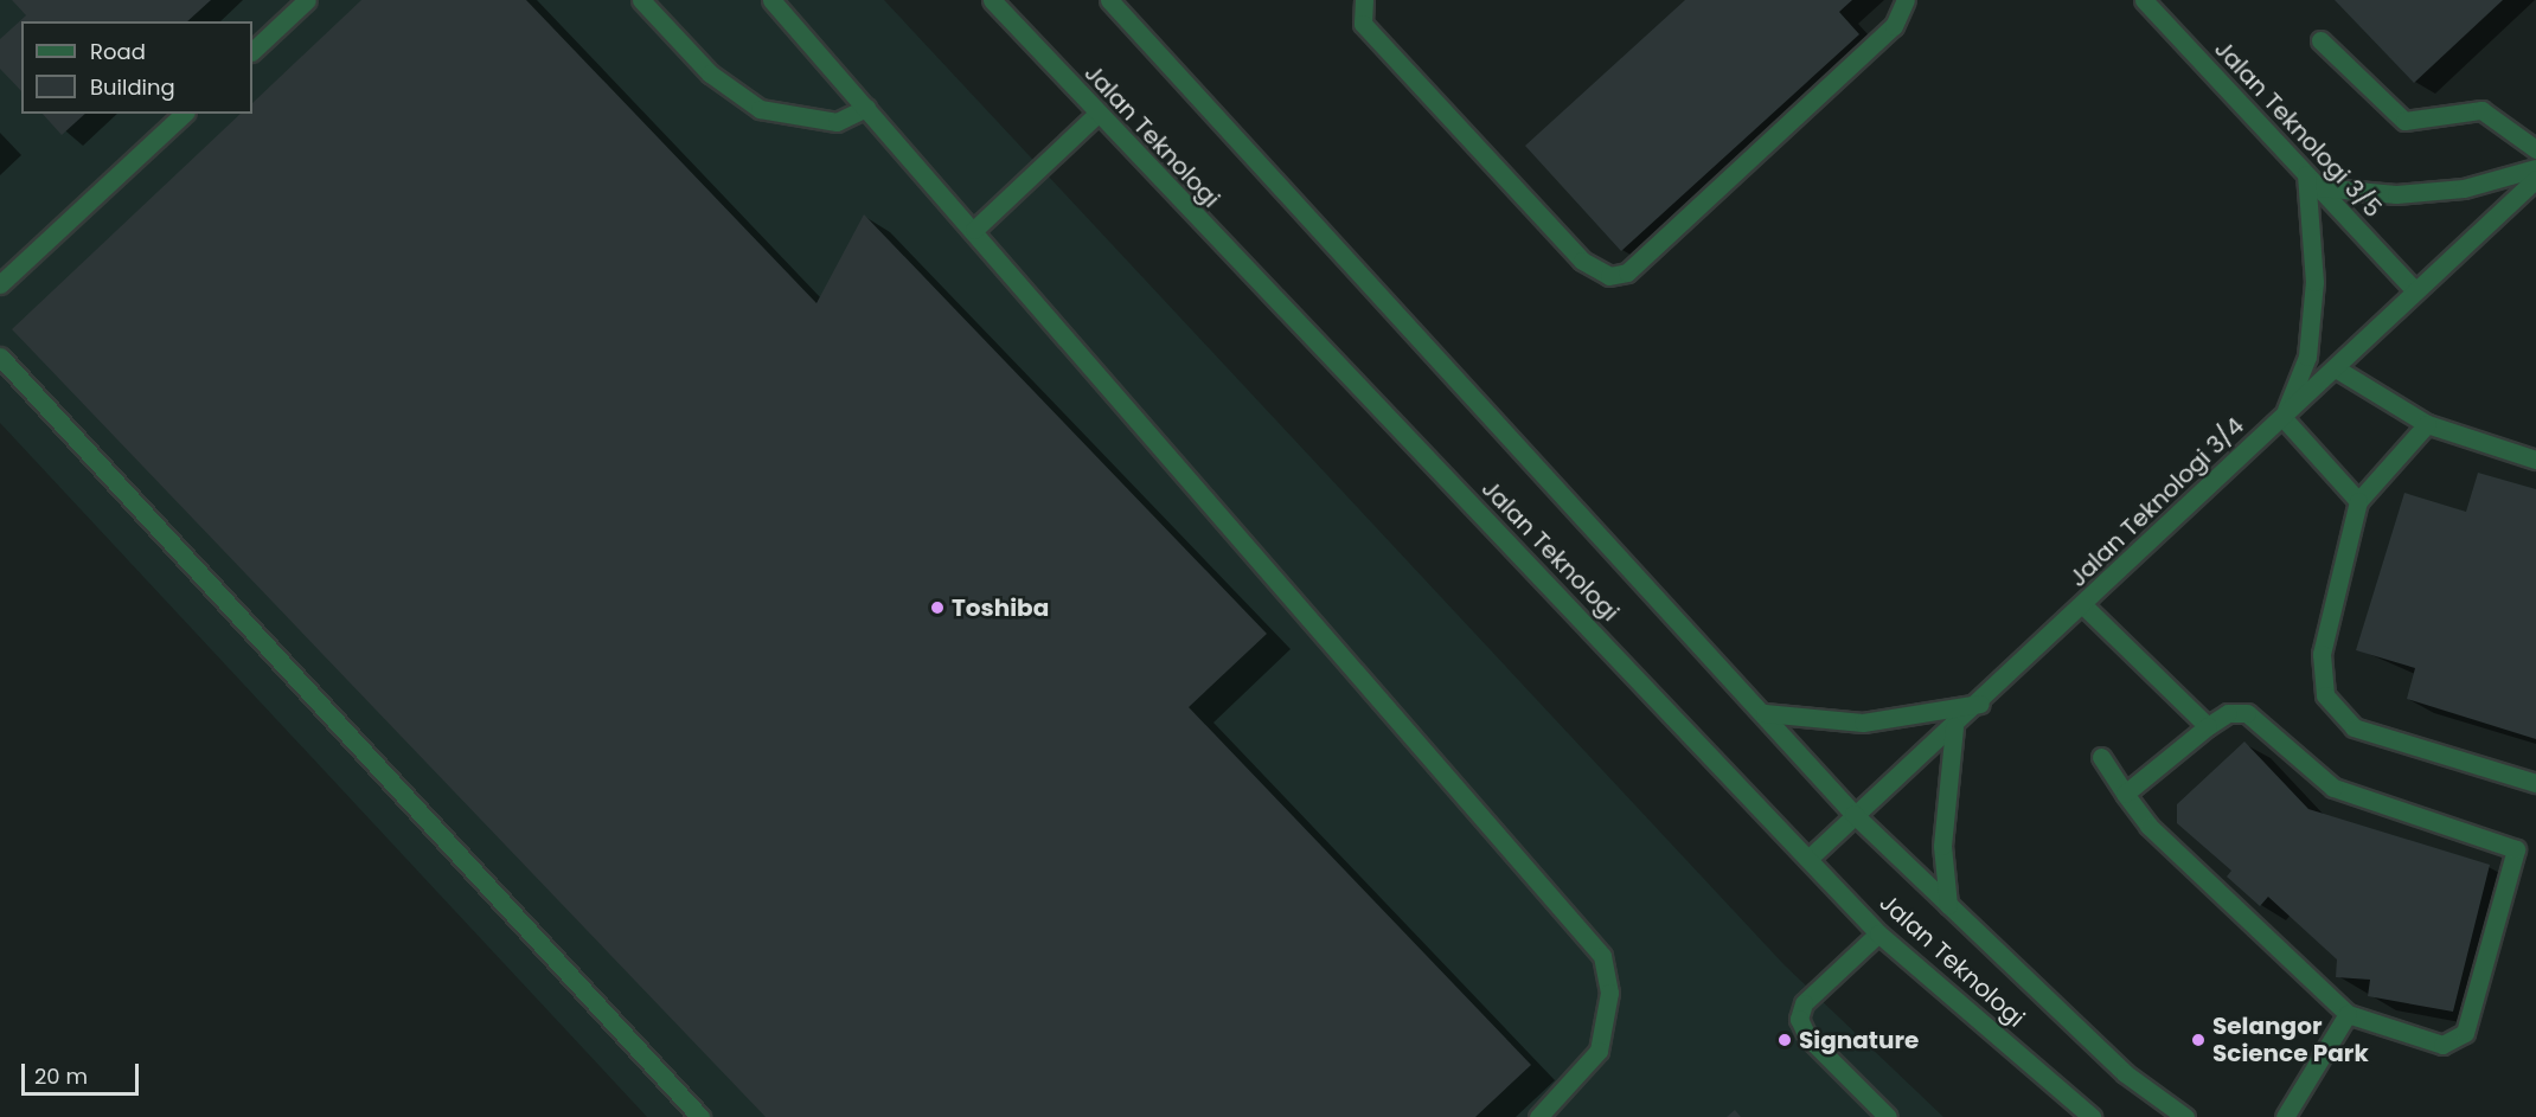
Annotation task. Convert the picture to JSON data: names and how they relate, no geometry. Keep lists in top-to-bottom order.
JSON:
{
  "streets": {
    "street": ["Jalan Teknologi 3/5", "Jalan Teknologi", "Jalan Teknologi 3/4"]
  },
  "crossings": [
    ["Jalan Teknologi 3/5", "Jalan Teknologi 3/4"],
    ["Jalan Teknologi", "Jalan Teknologi 3/4"]
  ],
  "places": ["Toshiba", "Signature", "Selangor Science Park"],
  "legend": ["Road", "Building"],
  "scale_bar": "20 m"
}
